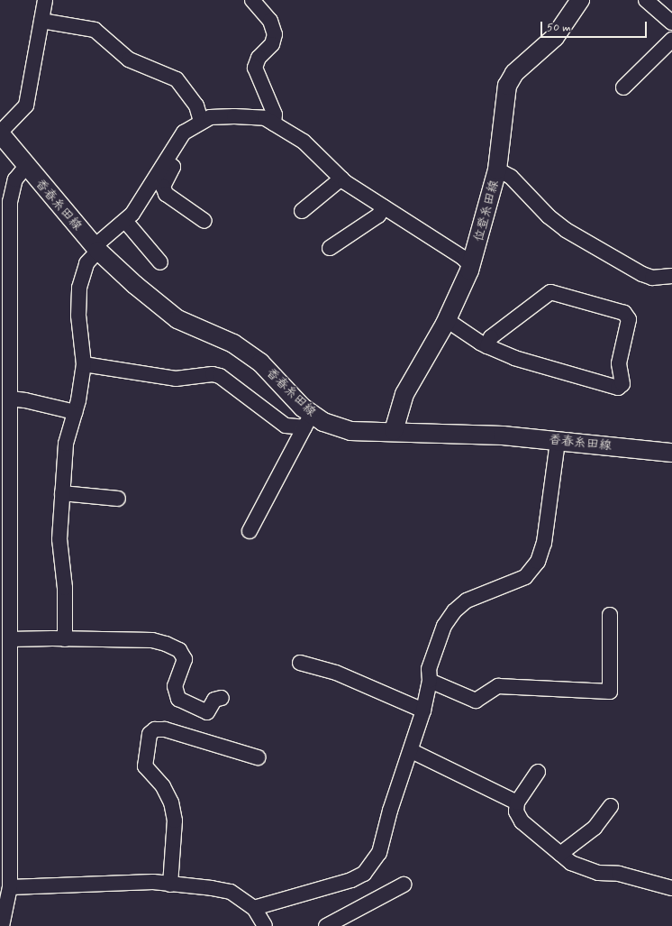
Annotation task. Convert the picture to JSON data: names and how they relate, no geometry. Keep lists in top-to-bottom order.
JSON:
{
  "streets": {
    "main road": ["香春糸田線", "位登糸田線"]
  },
  "crossings": [
    ["香春糸田線", "位登糸田線"]
  ],
  "scale_bar": "50 m"
}
